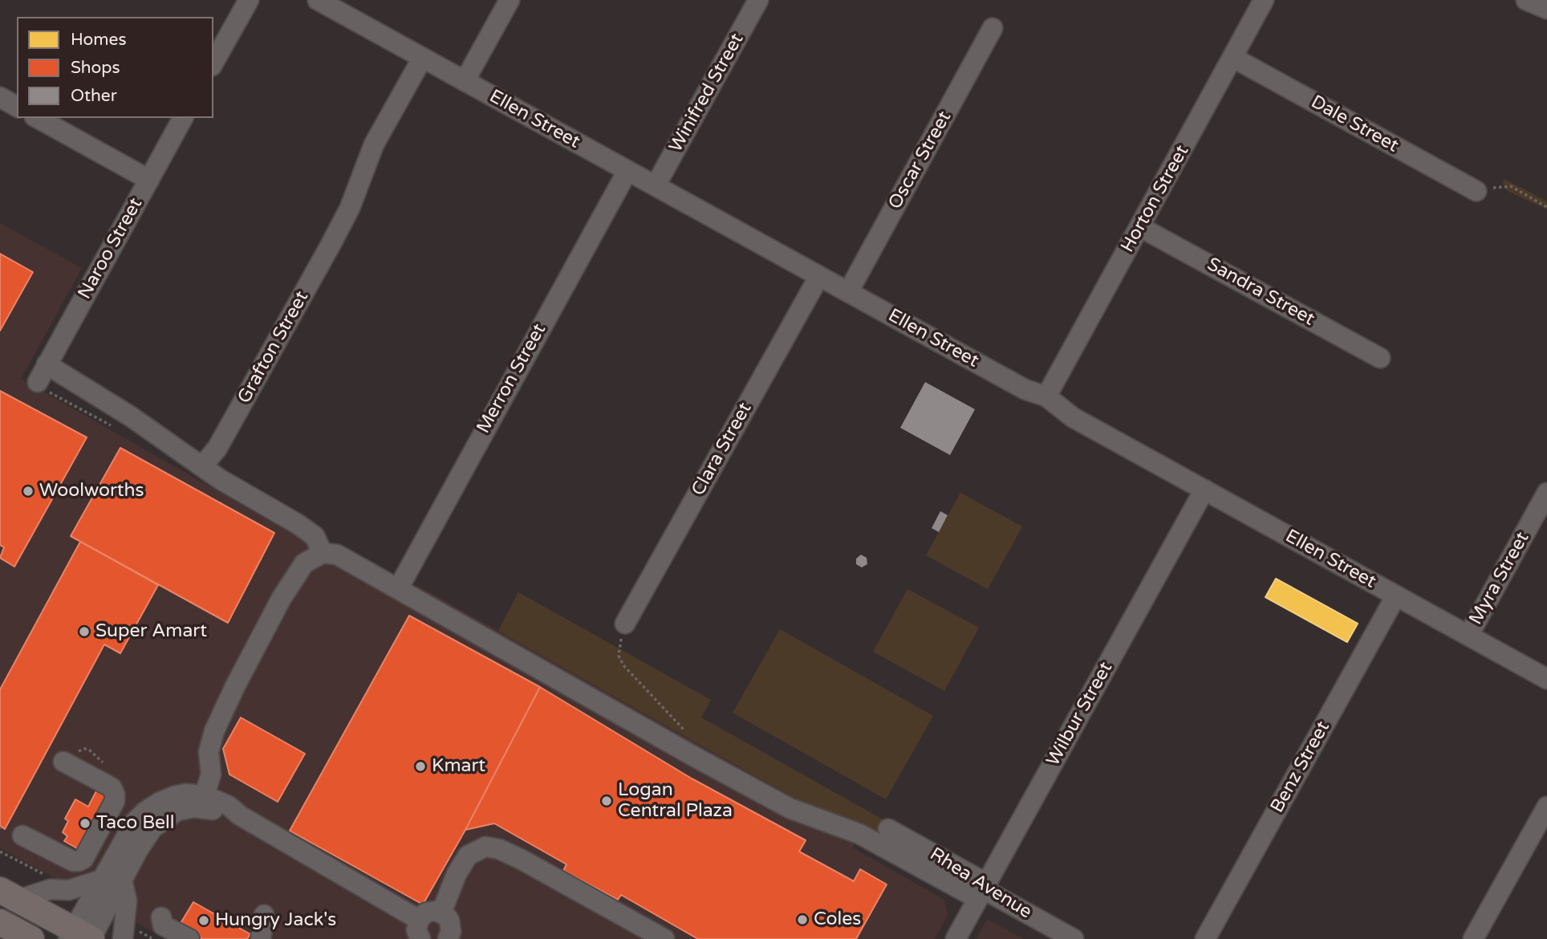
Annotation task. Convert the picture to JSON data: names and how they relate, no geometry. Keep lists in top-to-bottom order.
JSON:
{
  "streets": {
    "street": [
      "Winifred Street",
      "Ellen Street",
      "Dale Street",
      "Oscar Street",
      "Horton Street",
      "Naroo Street",
      "Sandra Street",
      "Grafton Street",
      "Merron Street",
      "Clara Street",
      "Myra Street",
      "Wilbur Street",
      "Benz Street",
      "Rhea Avenue"
    ]
  },
  "crossings": [
    ["Winifred Street", "Ellen Street"],
    ["Ellen Street", "Oscar Street"],
    ["Ellen Street", "Horton Street"],
    ["Ellen Street", "Grafton Street"],
    ["Ellen Street", "Merron Street"],
    ["Ellen Street", "Clara Street"],
    ["Ellen Street", "Myra Street"],
    ["Ellen Street", "Wilbur Street"],
    ["Ellen Street", "Benz Street"],
    ["Dale Street", "Horton Street"],
    ["Horton Street", "Sandra Street"],
    ["Wilbur Street", "Rhea Avenue"]
  ],
  "places": [
    "Woolworths",
    "Super Amart",
    "Kmart",
    "Logan Central Plaza",
    "Taco Bell",
    "Coles",
    "Hungry Jack's"
  ],
  "legend": ["Homes", "Shops", "Other"]
}
